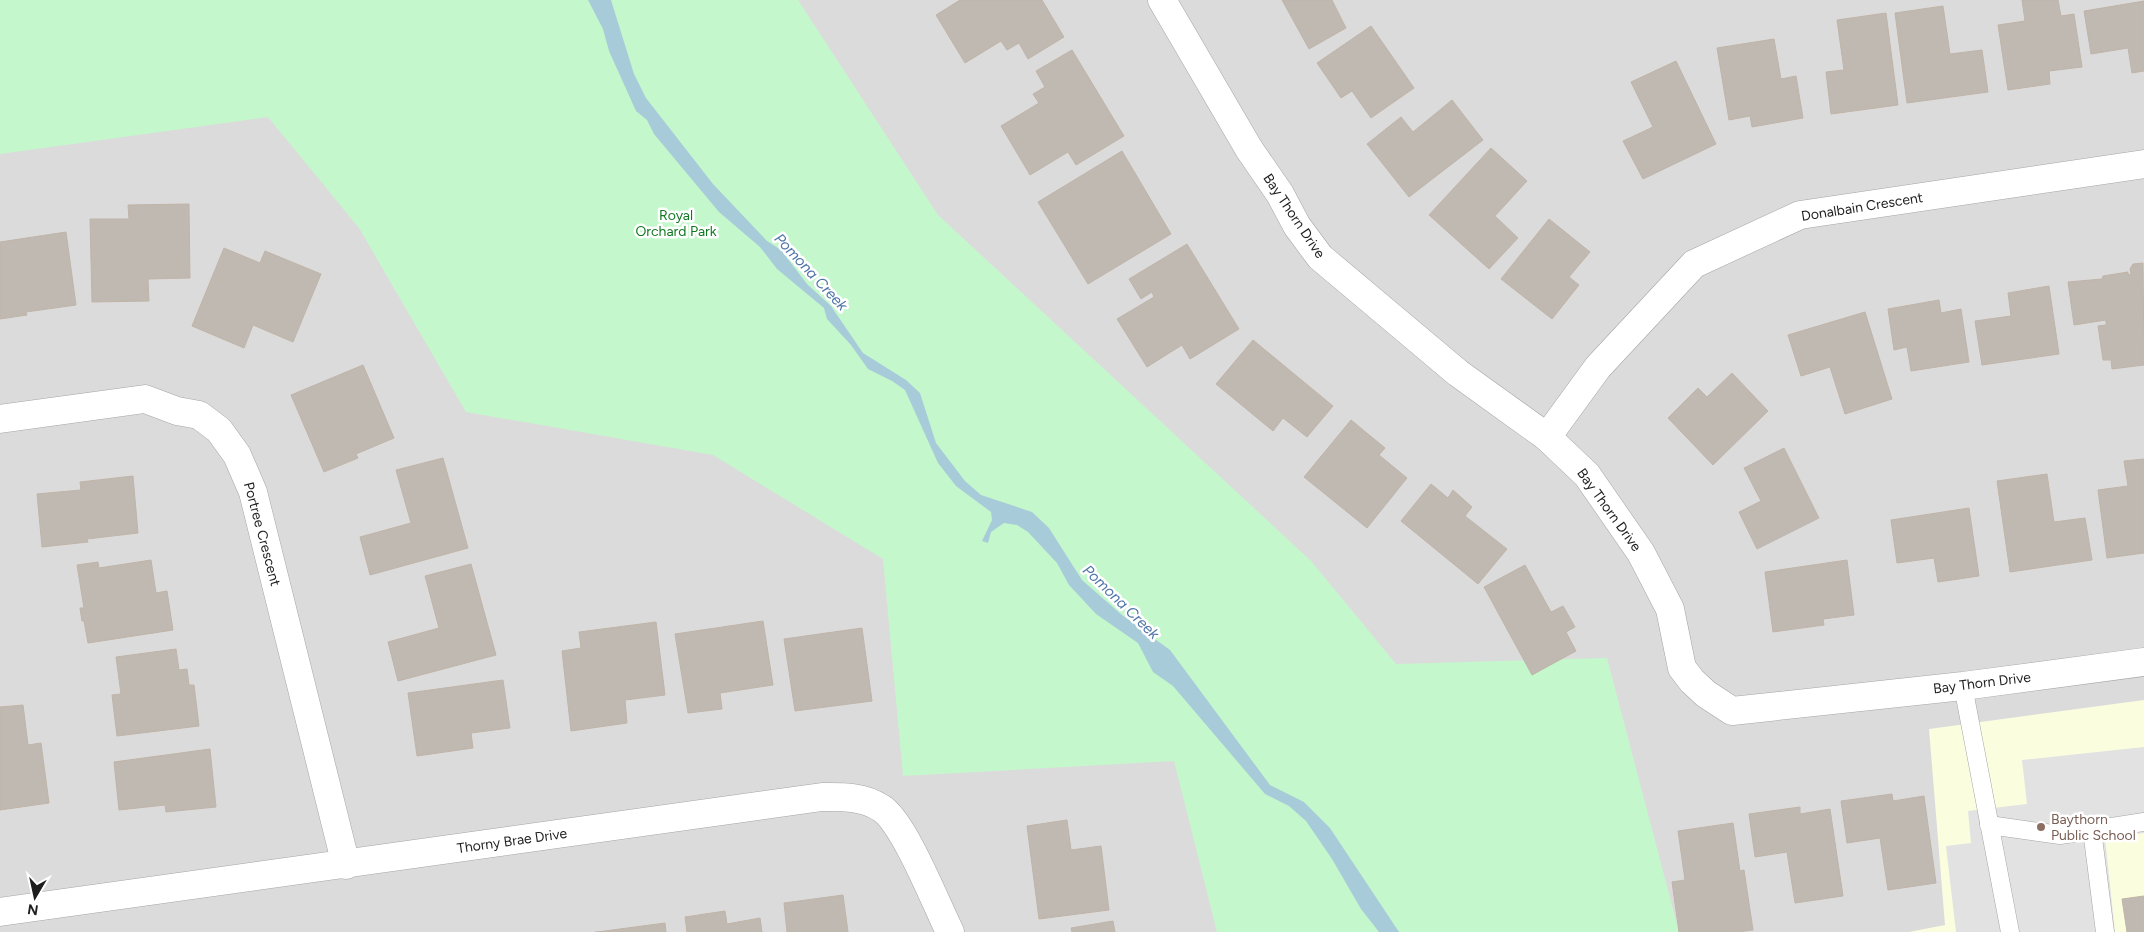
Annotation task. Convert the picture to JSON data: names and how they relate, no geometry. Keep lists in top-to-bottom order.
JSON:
{
  "streets": {
    "street": [
      "Donalbain Crescent",
      "Bay Thorn Drive",
      "Portree Crescent",
      "Thorny Brae Drive"
    ]
  },
  "crossings": [
    ["Donalbain Crescent", "Bay Thorn Drive"],
    ["Portree Crescent", "Thorny Brae Drive"]
  ],
  "water": ["Pomona Creek"],
  "parks": ["Royal Orchard Park"],
  "places": ["Baythorn Public School"],
  "north": "bottom"
}
